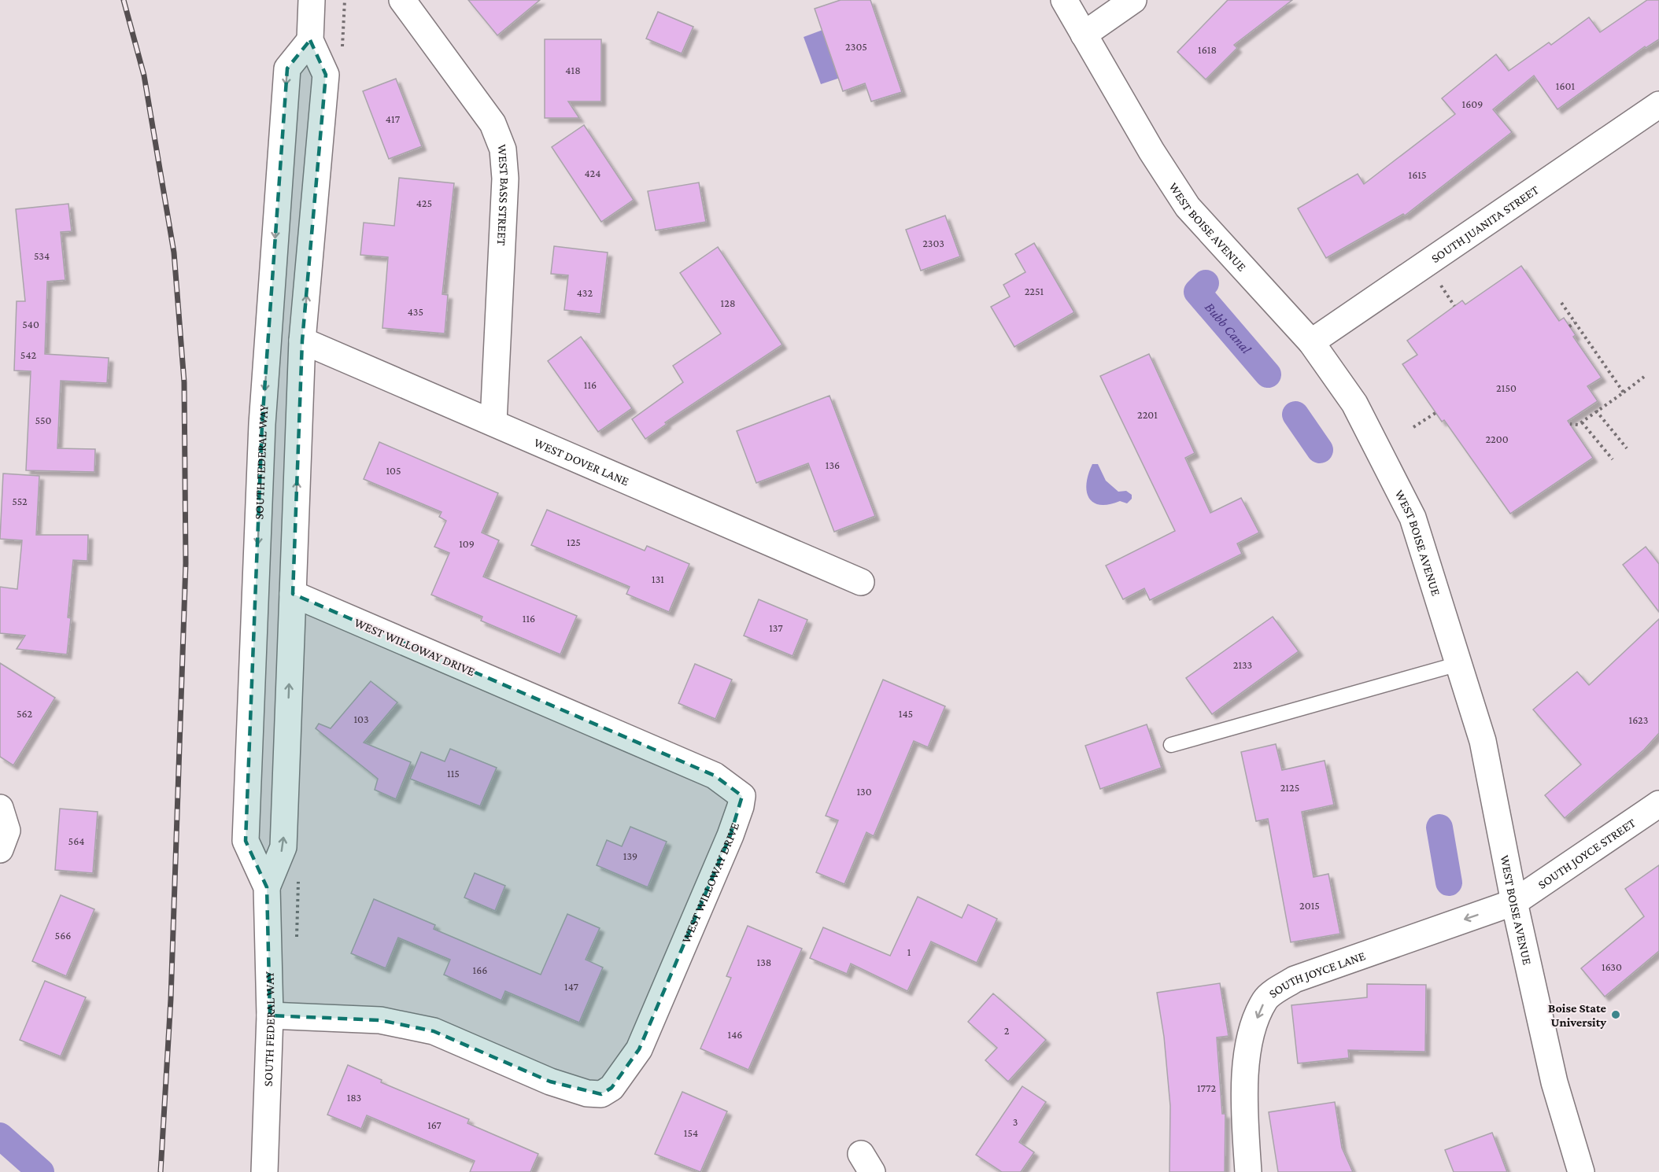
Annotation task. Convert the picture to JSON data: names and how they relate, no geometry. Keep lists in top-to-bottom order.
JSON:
{
  "streets": {
    "street": [
      "WEST BASS STREET",
      "SOUTH JUANITA STREET",
      "WEST BOISE AVENUE",
      "WEST DOVER LANE",
      "SOUTH FEDERAL WAY",
      "WEST WILLOWAY DRIVE",
      "SOUTH JOYCE STREET",
      "SOUTH JOYCE LANE"
    ]
  },
  "crossings": [
    ["WEST BASS STREET", "WEST DOVER LANE"],
    ["SOUTH JUANITA STREET", "WEST BOISE AVENUE"],
    ["WEST BOISE AVENUE", "SOUTH JOYCE STREET"],
    ["WEST BOISE AVENUE", "SOUTH JOYCE LANE"],
    ["WEST DOVER LANE", "SOUTH FEDERAL WAY"],
    ["SOUTH FEDERAL WAY", "WEST WILLOWAY DRIVE"],
    ["SOUTH JOYCE STREET", "SOUTH JOYCE LANE"]
  ],
  "one_way": ["SOUTH JOYCE LANE"],
  "water": ["Bubb Canal"],
  "places": ["Boise State University"],
  "house_numbers": [
    "2305",
    "1618",
    "418",
    "1601",
    "1609",
    "417",
    "424",
    "1615",
    "425",
    "2303",
    "534",
    "2251",
    "432",
    "128",
    "435",
    "540",
    "542",
    "116",
    "2150",
    "2201",
    "550",
    "2200",
    "136",
    "105",
    "552",
    "125",
    "109",
    "131",
    "116",
    "137",
    "2133",
    "562",
    "145",
    "103",
    "1623",
    "115",
    "2125",
    "130",
    "564",
    "139",
    "2015",
    "566",
    "1",
    "138",
    "1630",
    "166",
    "147",
    "2",
    "146",
    "1772",
    "183",
    "3",
    "167",
    "154"
  ]
}
